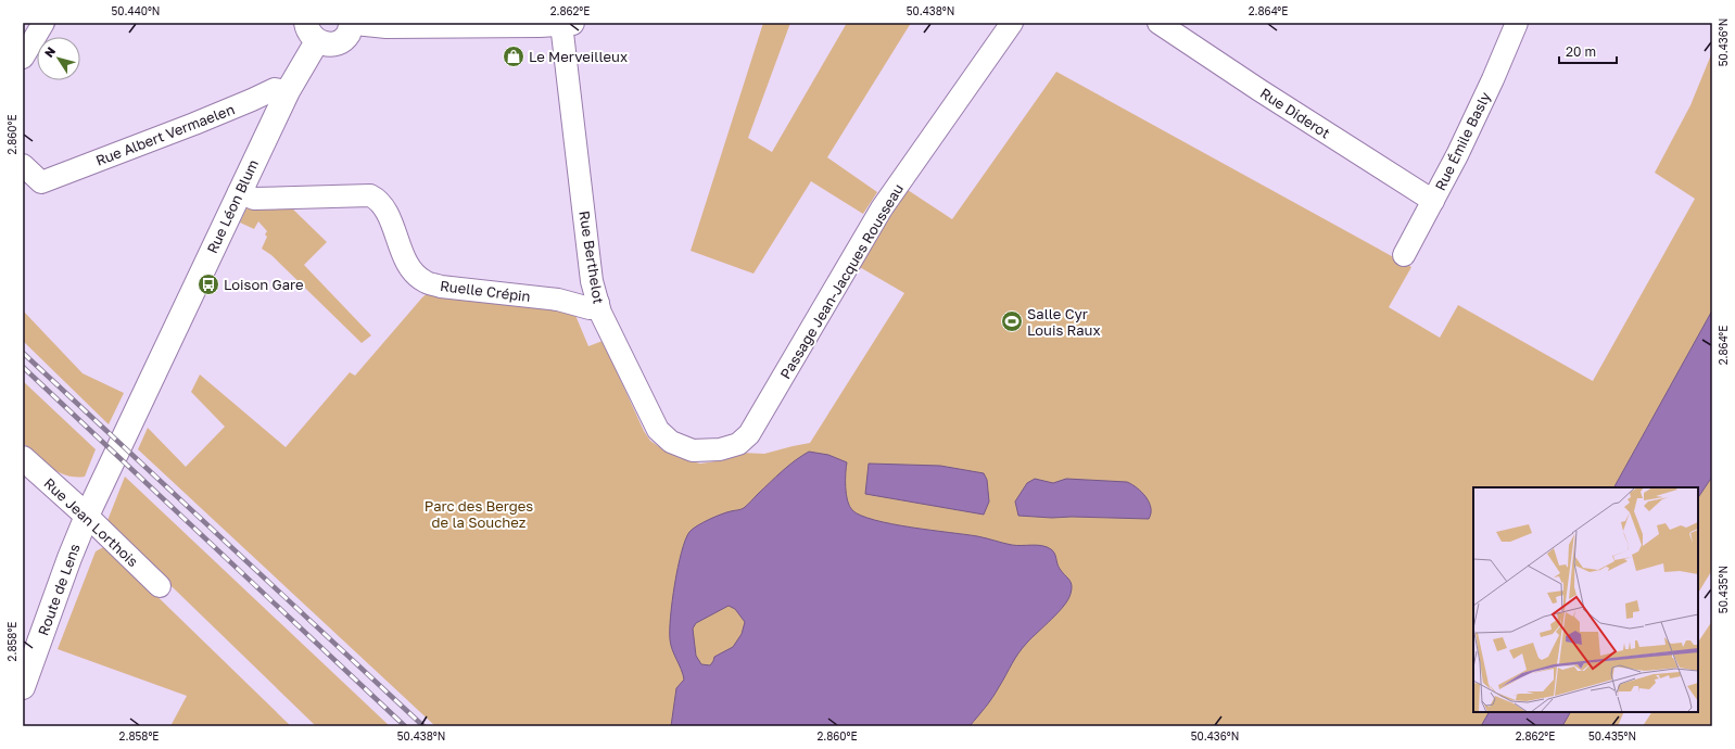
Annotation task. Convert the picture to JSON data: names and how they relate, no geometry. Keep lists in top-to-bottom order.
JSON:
{
  "streets": {
    "street": [
      "Rue Diderot",
      "Rue Albert Vermaelen",
      "Rue Émile Basly",
      "Rue Léon Blum",
      "Rue Berthelot",
      "Passage Jean-Jacques Rousseau",
      "Ruelle Crépin",
      "Rue Jean Lorthois",
      "Route de Lens"
    ]
  },
  "crossings": [
    ["Rue Diderot", "Rue Émile Basly"],
    ["Rue Albert Vermaelen", "Rue Léon Blum"],
    ["Rue Léon Blum", "Ruelle Crépin"],
    ["Rue Léon Blum", "Rue Jean Lorthois"],
    ["Rue Léon Blum", "Route de Lens"],
    ["Rue Berthelot", "Passage Jean-Jacques Rousseau"],
    ["Rue Berthelot", "Ruelle Crépin"],
    ["Rue Jean Lorthois", "Route de Lens"]
  ],
  "parks": ["Parc des Berges de la Souchez"],
  "places": {
    "shop": ["Le Merveilleux"],
    "bus stop": ["Loison Gare"],
    "sports": ["Salle Cyr Louis Raux"]
  },
  "scale_bar": "20 m",
  "north": "top left",
  "coordinates": [
    "50.440°N",
    "2.862°E",
    "50.438°N",
    "2.864°E",
    "50.436°N",
    "2.860°E",
    "50.435°N",
    "2.858°E"
  ]
}
